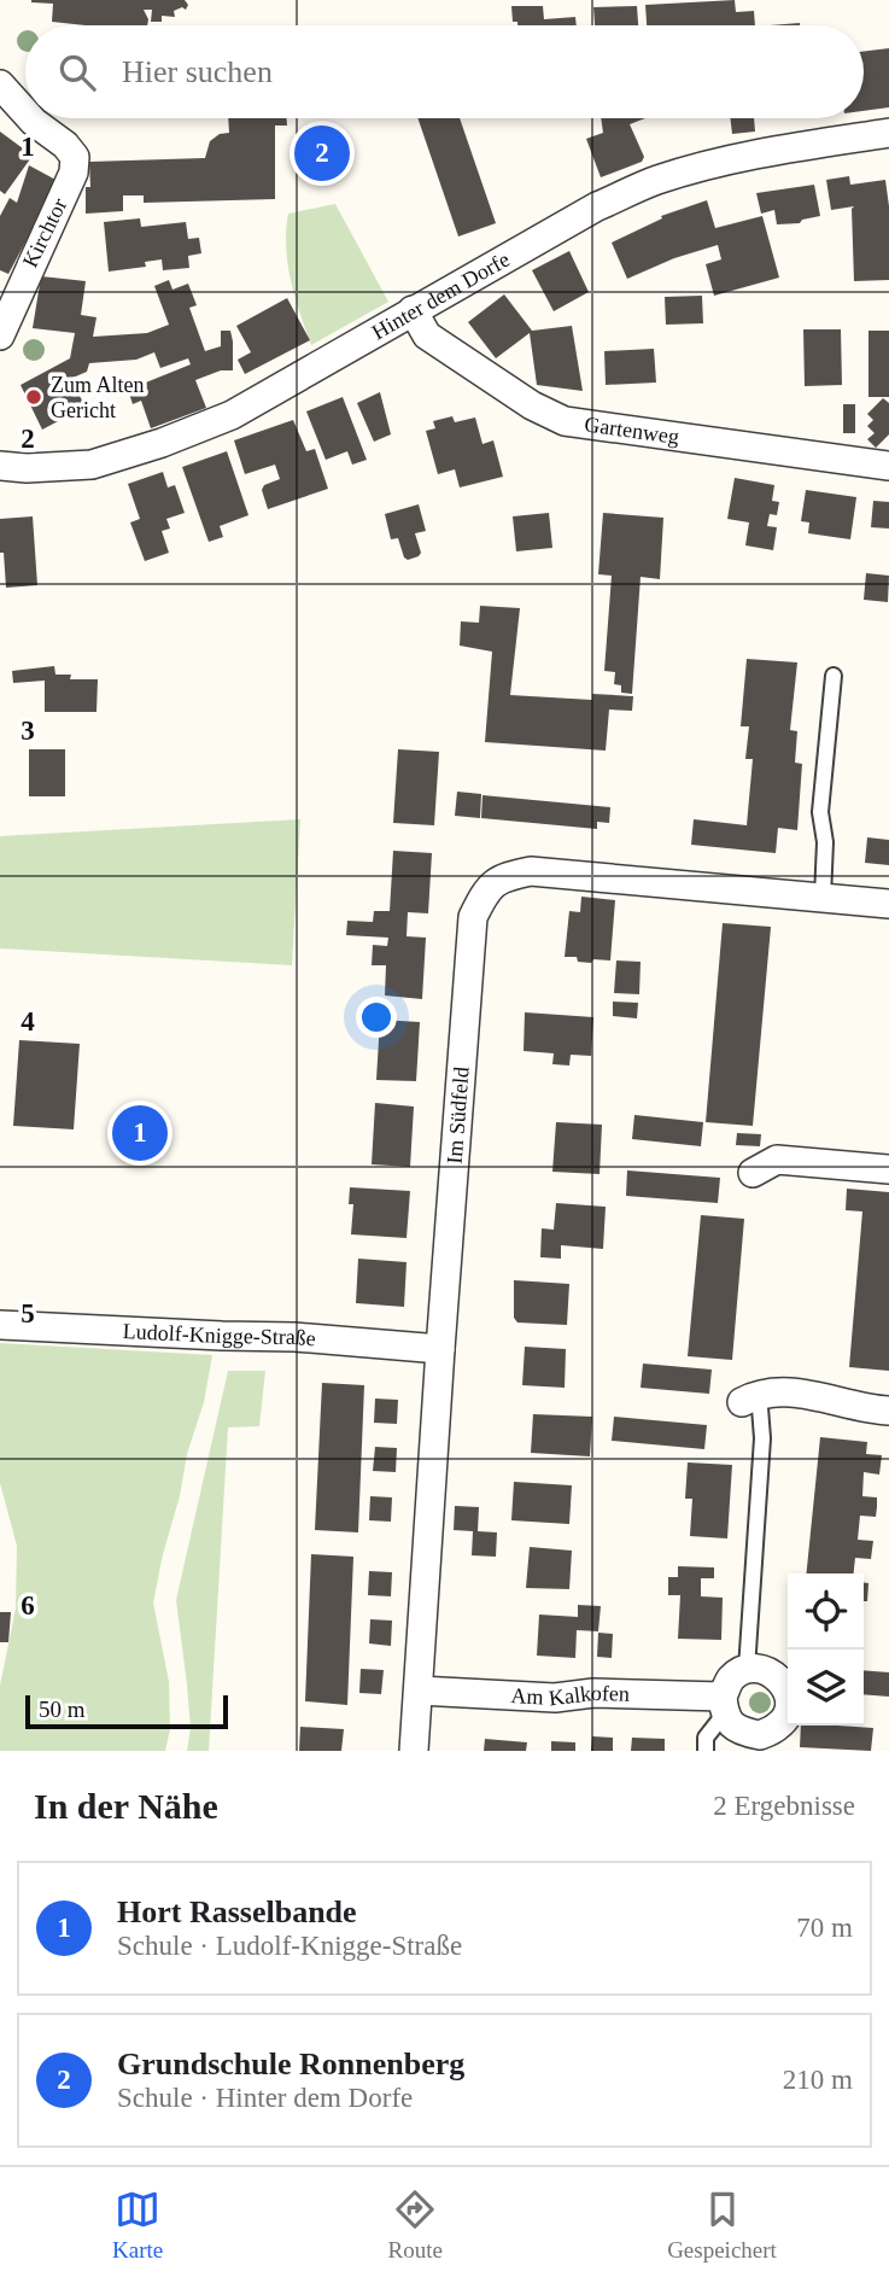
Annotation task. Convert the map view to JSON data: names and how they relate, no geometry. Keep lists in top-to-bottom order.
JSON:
{
  "streets": {
    "street": [
      "Kirchtor",
      "Hinter dem Dorfe",
      "Gartenweg",
      "Im Südfeld",
      "Ludolf-Knigge-Straße",
      "Am Kalkofen"
    ]
  },
  "crossings": [
    ["Hinter dem Dorfe", "Gartenweg"],
    ["Im Südfeld", "Ludolf-Knigge-Straße"],
    ["Im Südfeld", "Am Kalkofen"]
  ],
  "places": ["Zum Alten Gericht"],
  "scale_bar": "50 m",
  "page": {
    "search": "Hier suchen",
    "pins": ["2", "1"],
    "scale": "50 m",
    "heading": ["In der Nähe", "2 Ergebnisse"],
    "list": [
      {
        "mark": "1",
        "name": "Hort Rasselbande",
        "note": "Schule · Ludolf-Knigge-Straße",
        "value": "70 m"
      },
      {
        "mark": "2",
        "name": "Grundschule Ronnenberg",
        "note": "Schule · Hinter dem Dorfe",
        "value": "210 m"
      }
    ],
    "nav": ["Karte", "Route", "Gespeichert"]
  },
  "grid": {
    "rows": [
      "1",
      "2",
      "3",
      "4",
      "5",
      "6"
    ]
  }
}
